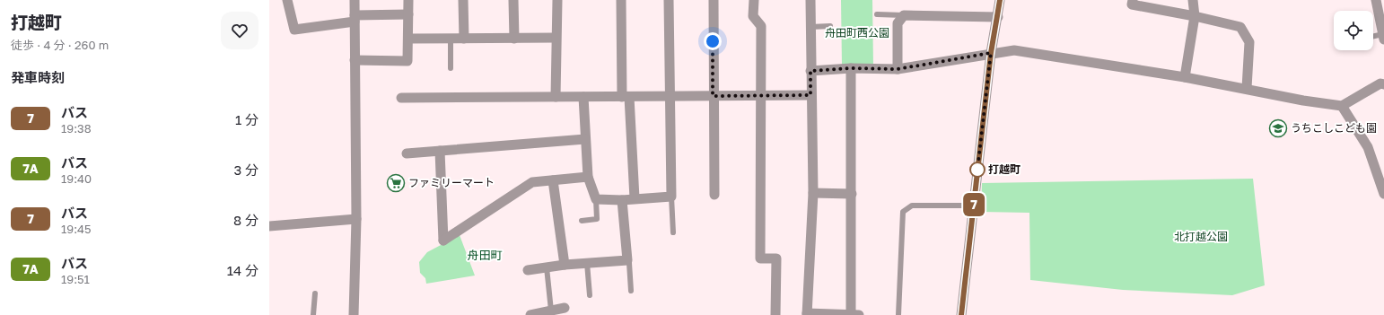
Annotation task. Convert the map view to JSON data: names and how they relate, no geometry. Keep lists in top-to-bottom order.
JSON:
{
  "districts": ["舟田町"],
  "parks": ["舟田町西公園", "北打越公園"],
  "places": {
    "school or university": ["うちこしこども園"],
    "other": ["打越町"],
    "supermarket": ["ファミリーマート"]
  },
  "lines": ["bus line 7"],
  "page": {
    "heading": [
      ["打越町", "徒歩 · 4 分 · 260 m"],
      "発車時刻"
    ],
    "on_map": "7",
    "list": [
      {
        "mark": "7",
        "name": "バス",
        "note": "19:38",
        "value": "1 分"
      },
      {
        "mark": "7A",
        "name": "バス",
        "note": "19:40",
        "value": "3 分"
      },
      {
        "mark": "7",
        "name": "バス",
        "note": "19:45",
        "value": "8 分"
      },
      {
        "mark": "7A",
        "name": "バス",
        "note": "19:51",
        "value": "14 分"
      }
    ]
  }
}
